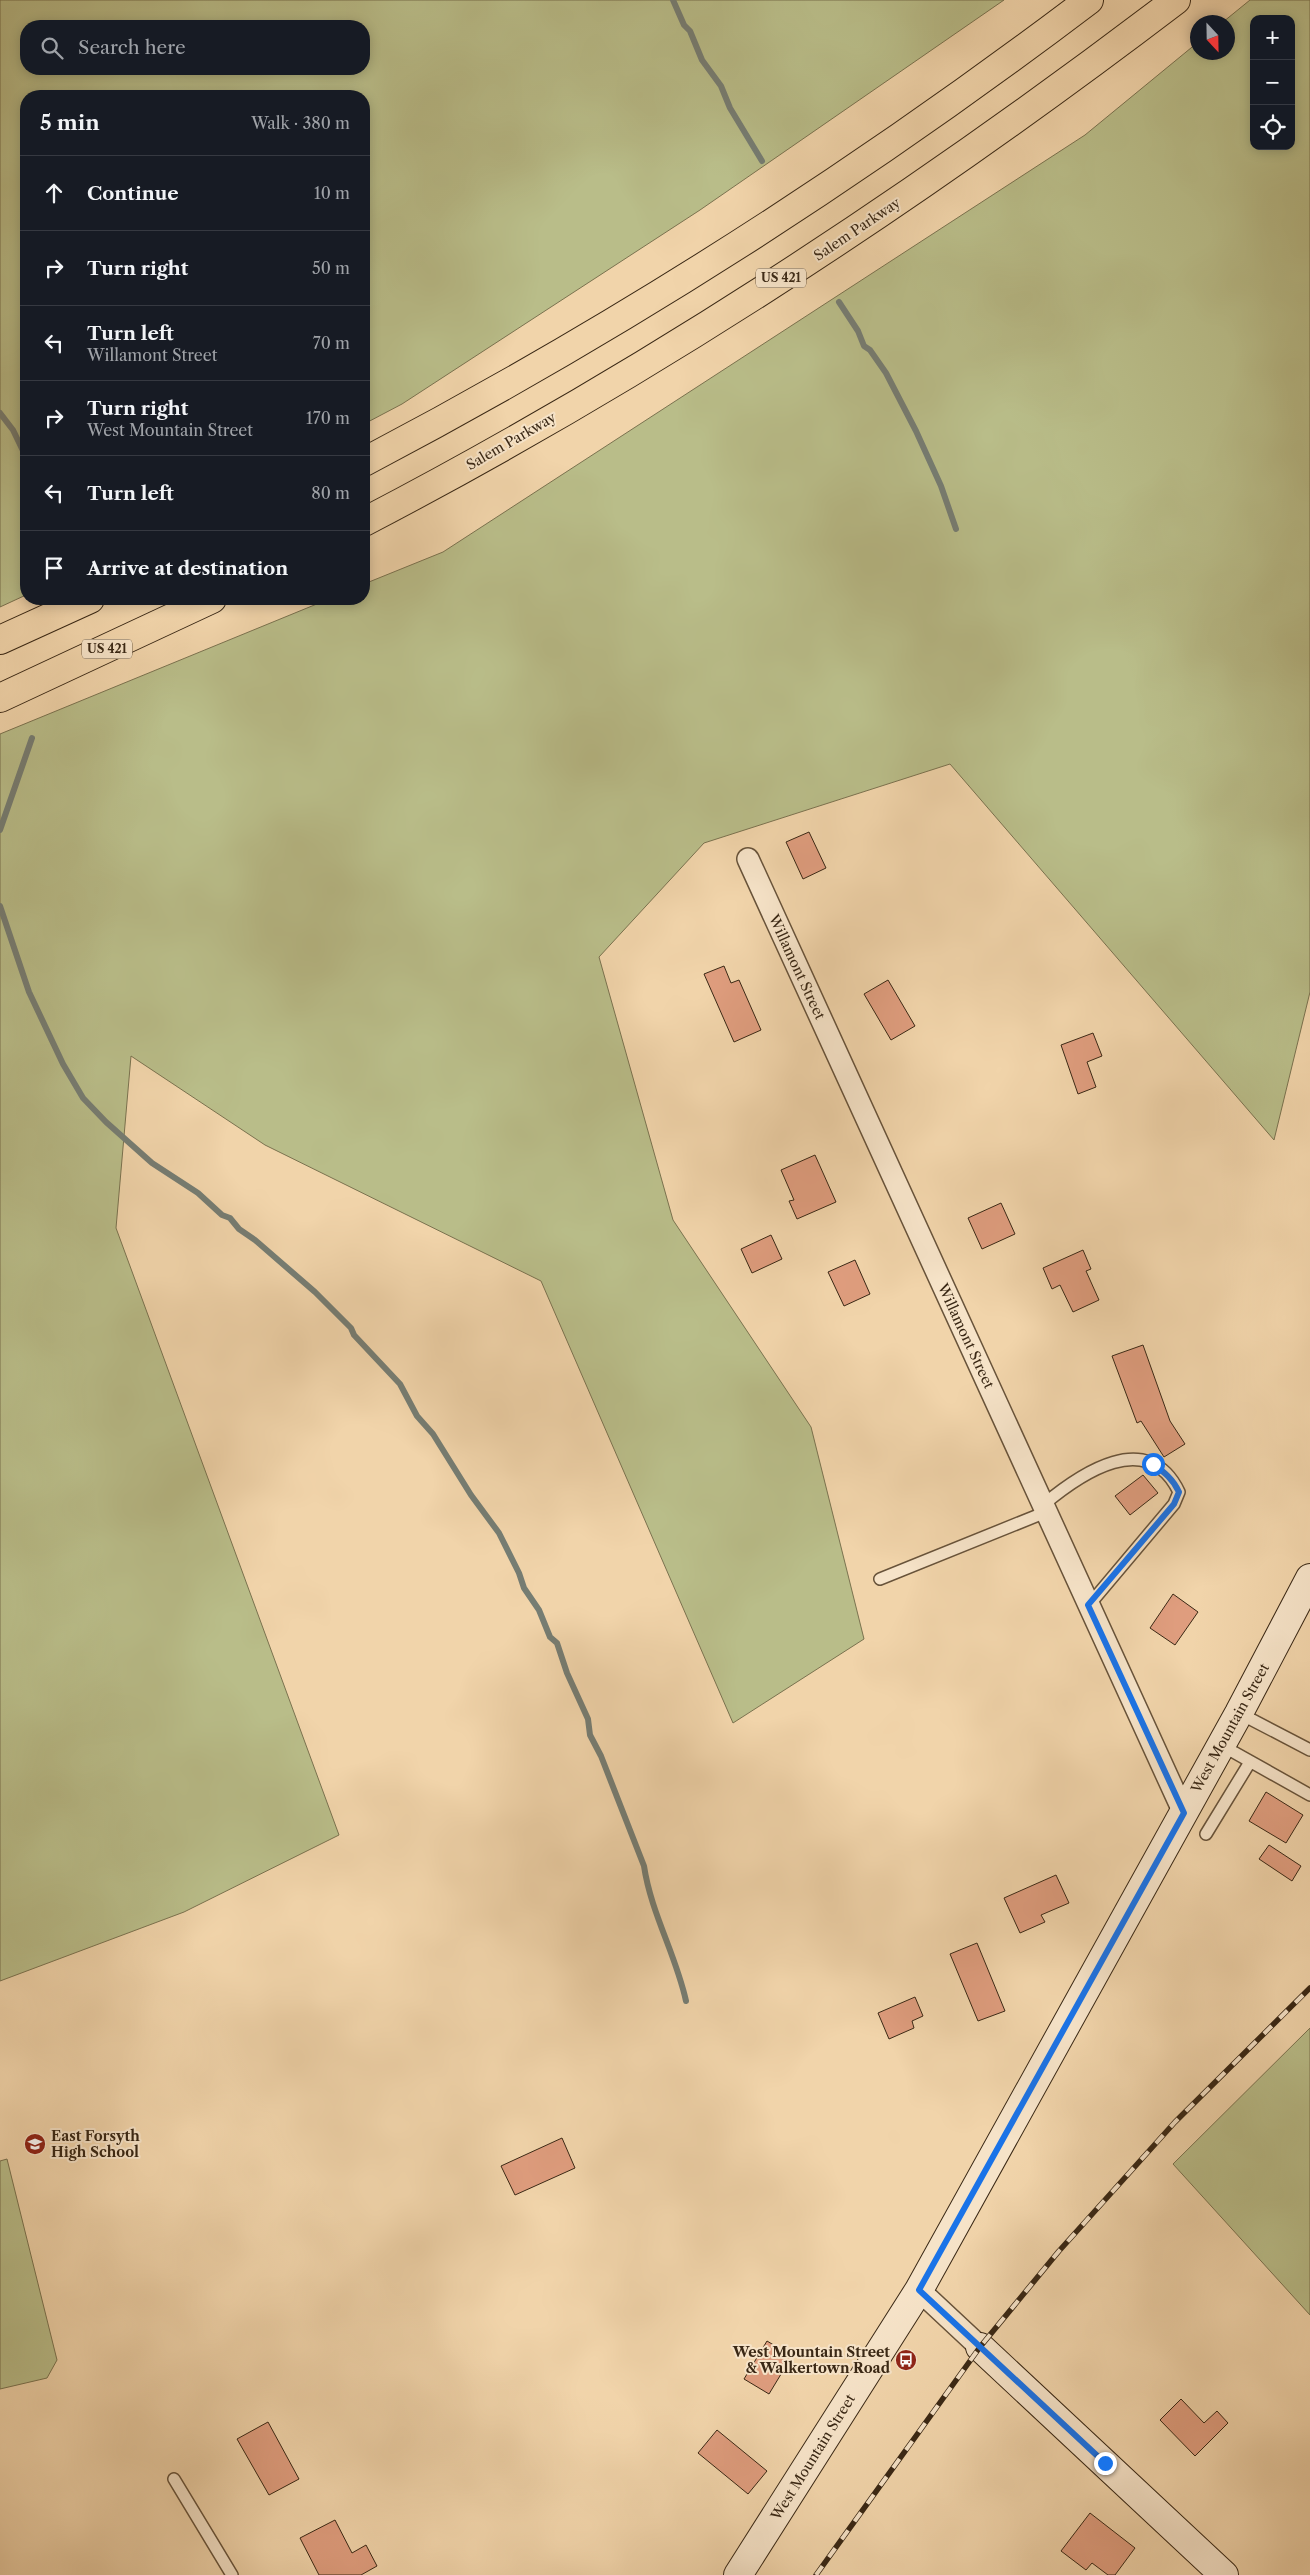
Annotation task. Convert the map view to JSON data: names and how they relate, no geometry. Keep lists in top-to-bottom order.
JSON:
{
  "streets": {
    "highway": ["Salem Parkway", "US 421"],
    "main road": ["West Mountain Street"],
    "street": ["Willamont Street"]
  },
  "crossings": [
    ["Willamont Street", "West Mountain Street"]
  ],
  "places": {
    "school or university": ["East Forsyth High School"],
    "bus stop": ["West Mountain Street & Walkertown Road"]
  },
  "north": "bottom",
  "page": {
    "map_buttons": ["+", "−"],
    "search": "Search here",
    "heading": ["5 min", "Walk · 380 m"],
    "list": [
      ["Continue", "10 m"],
      ["Turn right", "50 m"],
      ["Turn left", "Willamont Street", "70 m"],
      ["Turn right", "West Mountain Street", "170 m"],
      ["Turn left", "80 m"],
      "Arrive at destination"
    ]
  }
}
